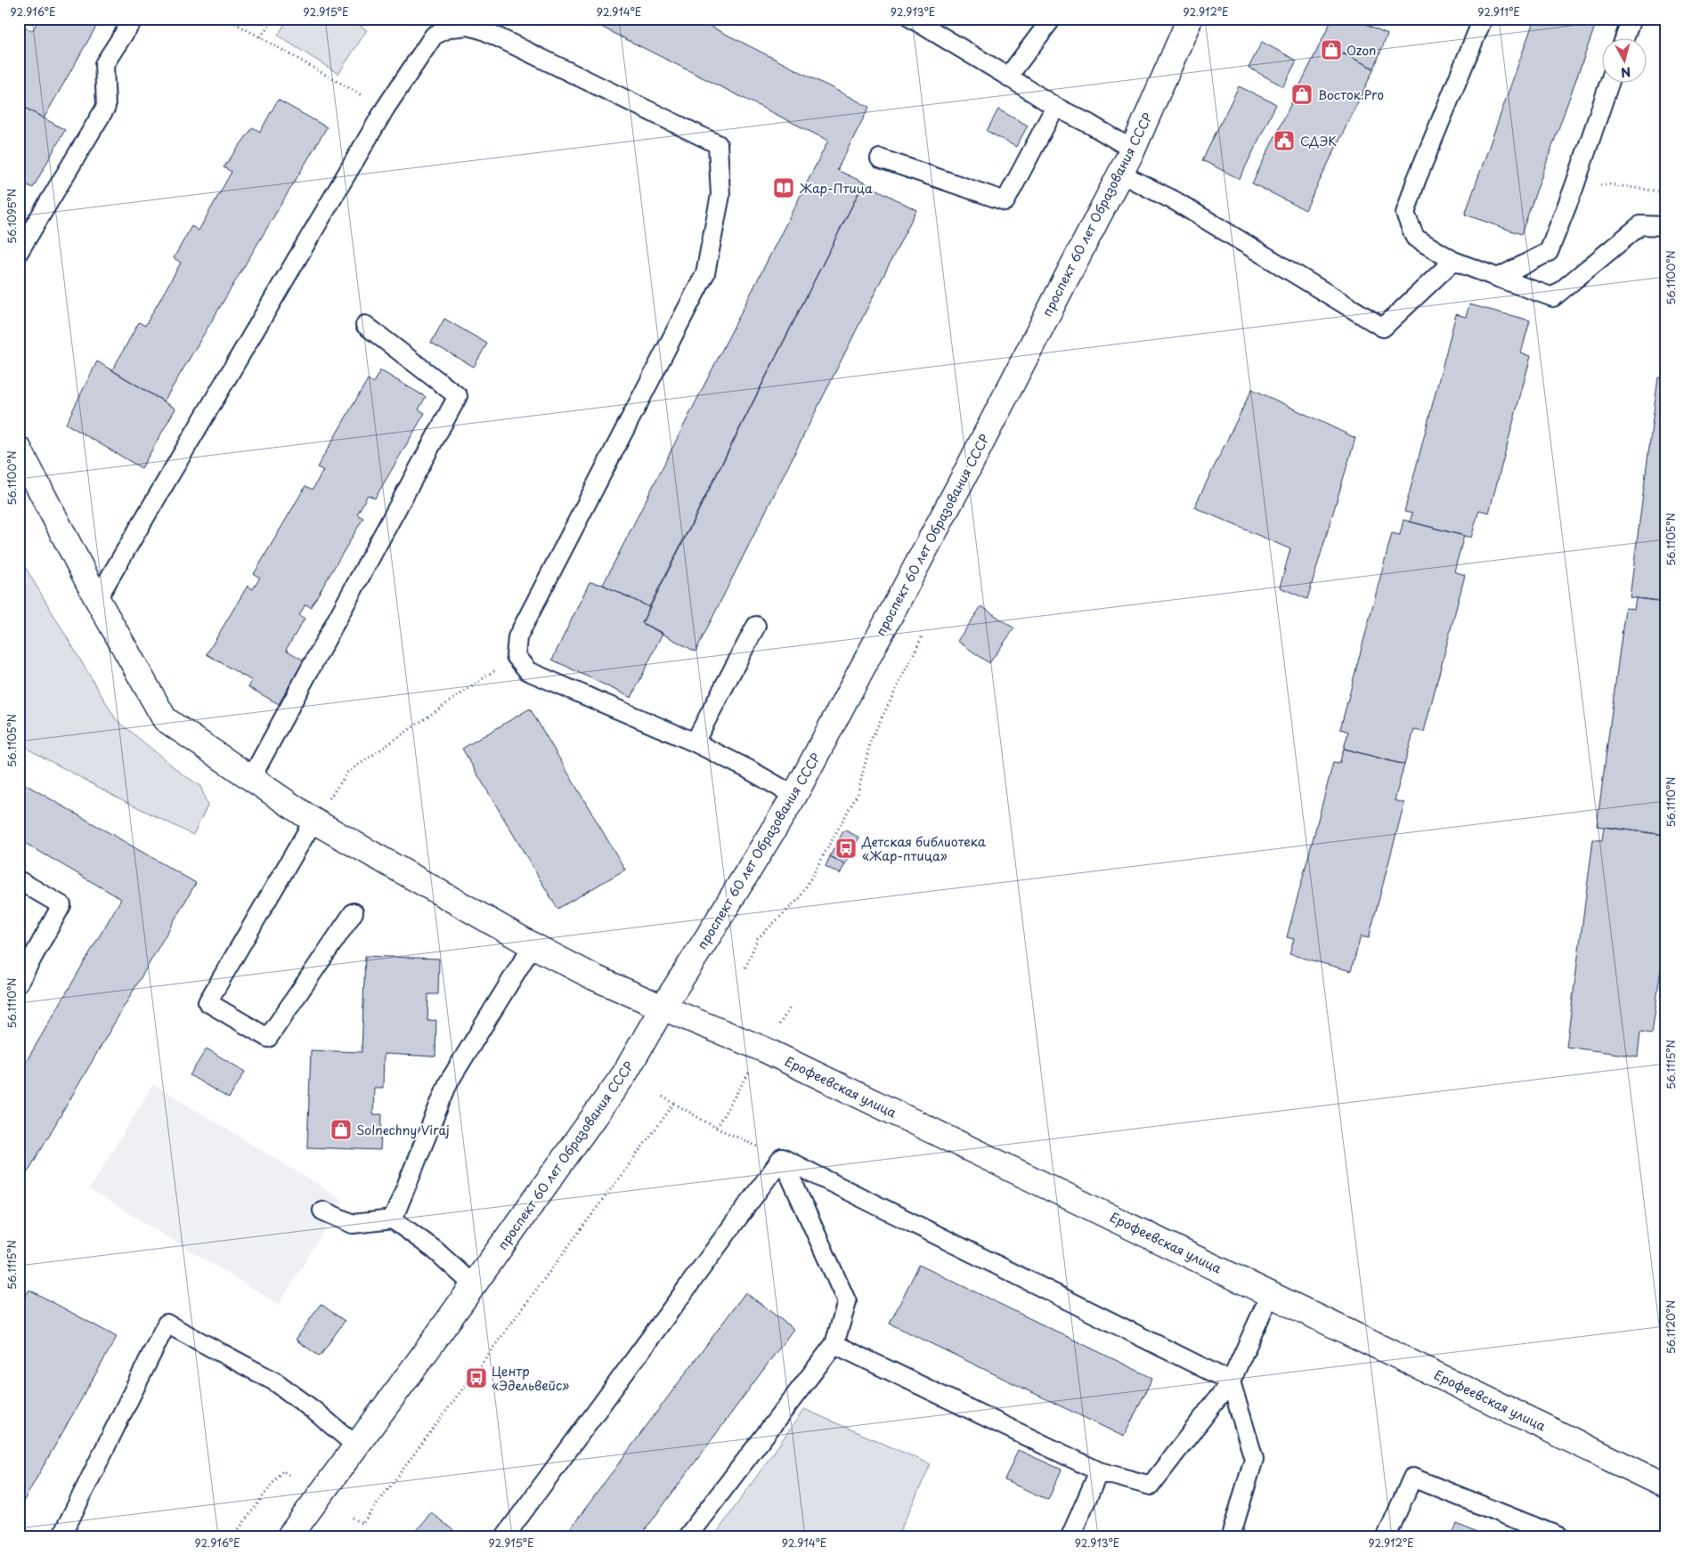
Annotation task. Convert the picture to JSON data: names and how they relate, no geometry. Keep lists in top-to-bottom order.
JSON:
{
  "streets": {
    "street": ["проспект 60 лет Образования СССР", "Ерофеевская улица"]
  },
  "crossings": [
    ["проспект 60 лет Образования СССР", "Ерофеевская улица"]
  ],
  "places": {
    "shop": ["Ozon", "Восток.Pro", "Solnechny Viraj"],
    "public building": ["СДЭК"],
    "library": ["Жар-Птица"],
    "bus stop": ["Детская библиотека «Жар-птица»", "Центр «Эдельвейс»"]
  },
  "north": "bottom",
  "coordinates": [
    "92.916°E",
    "92.915°E",
    "92.914°E",
    "92.913°E",
    "92.912°E",
    "92.911°E",
    "56.1095°N",
    "56.1100°N",
    "56.1105°N",
    "56.1110°N",
    "56.1115°N",
    "56.1120°N"
  ]
}
